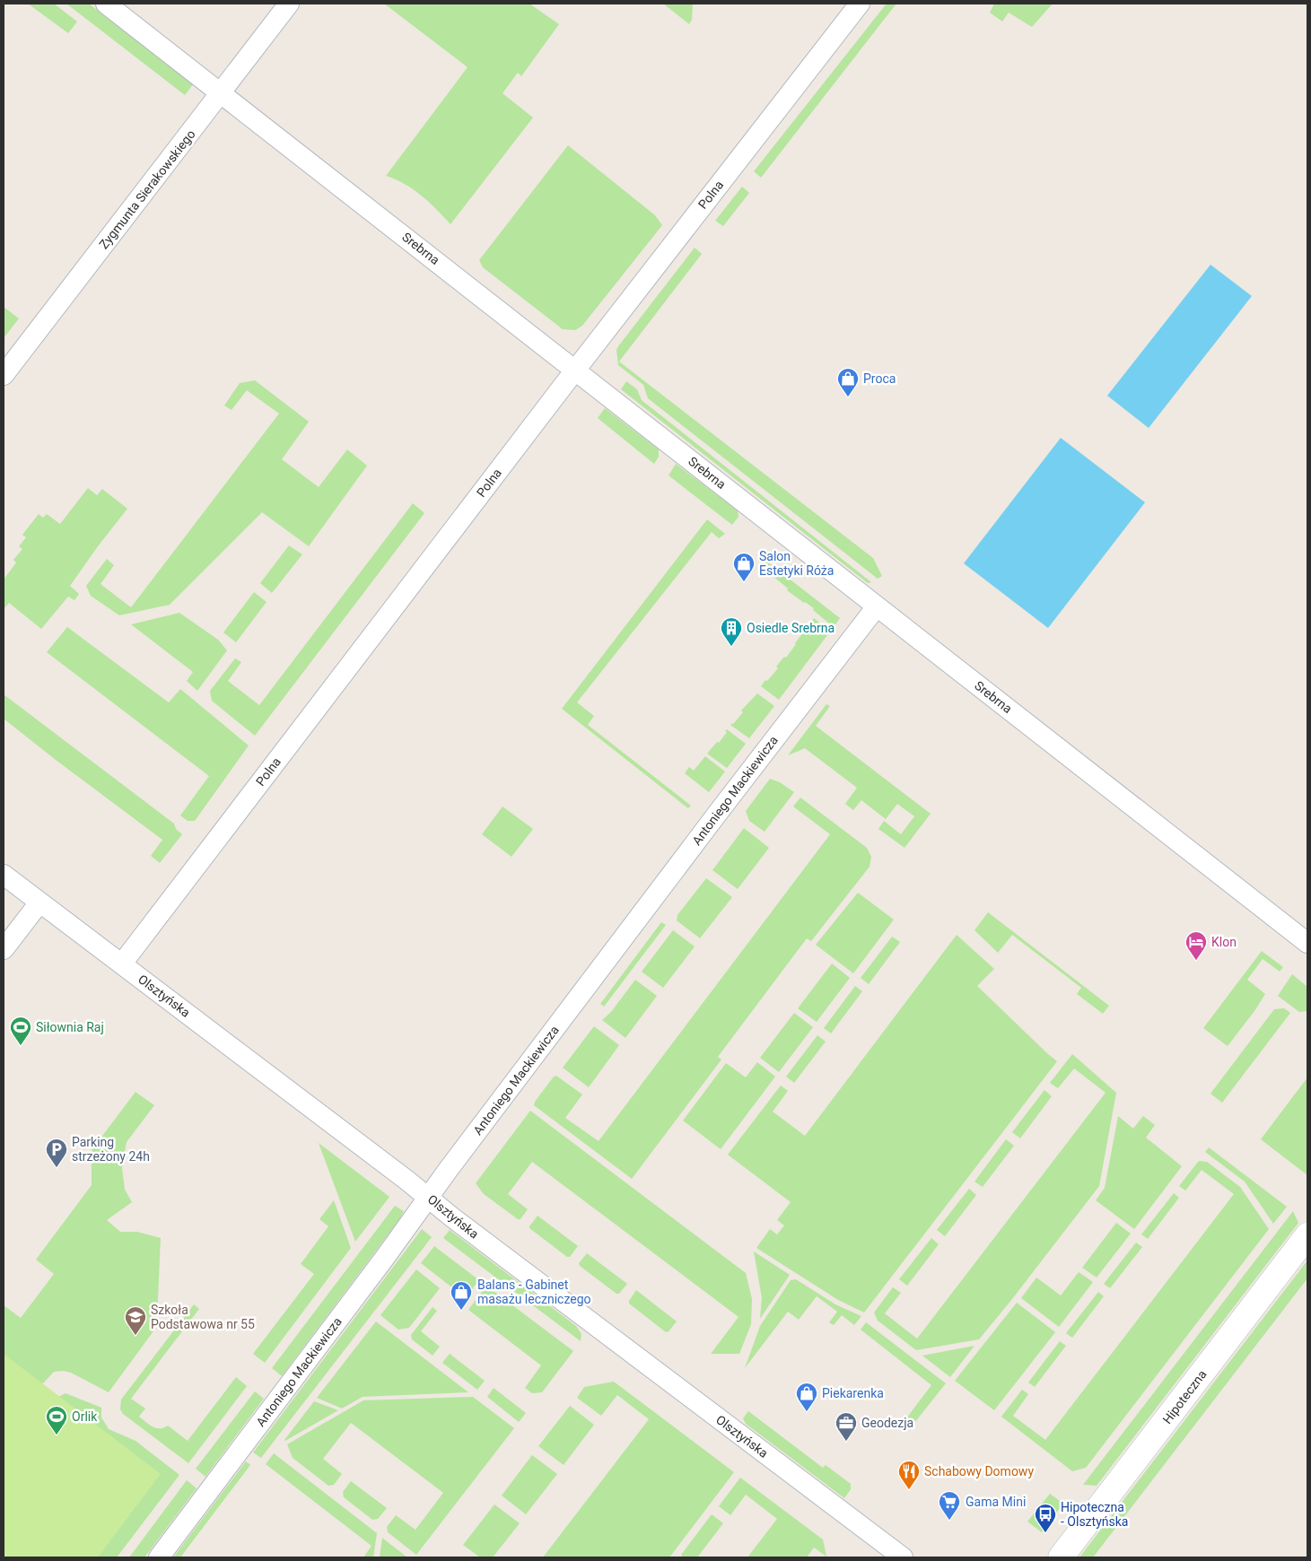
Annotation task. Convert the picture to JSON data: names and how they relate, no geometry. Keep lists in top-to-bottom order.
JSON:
{
  "streets": {
    "street": [
      "Zygmunta Sierakowskiego",
      "Polna",
      "Srebrna",
      "Antoniego Mackiewicza",
      "Olsztyńska",
      "Hipoteczna"
    ]
  },
  "crossings": [
    ["Zygmunta Sierakowskiego", "Srebrna"],
    ["Polna", "Srebrna"],
    ["Polna", "Olsztyńska"],
    ["Srebrna", "Antoniego Mackiewicza"],
    ["Antoniego Mackiewicza", "Olsztyńska"]
  ],
  "places": {
    "shop": [
      "Proca",
      "Salon Estetyki Róża",
      "Balans - Gabinet masażu leczniczego",
      "Piekarenka"
    ],
    "building": ["Osiedle Srebrna"],
    "hotel": ["Klon"],
    "sports": ["Siłownia Raj", "Orlik"],
    "parking": ["Parking strzeżony 24h"],
    "school or university": ["Szkoła Podstawowa nr 55"],
    "office": ["Geodezja"],
    "restaurant": ["Schabowy Domowy"],
    "supermarket": ["Gama Mini"],
    "bus stop": ["Hipoteczna - Olsztyńska"]
  }
}
